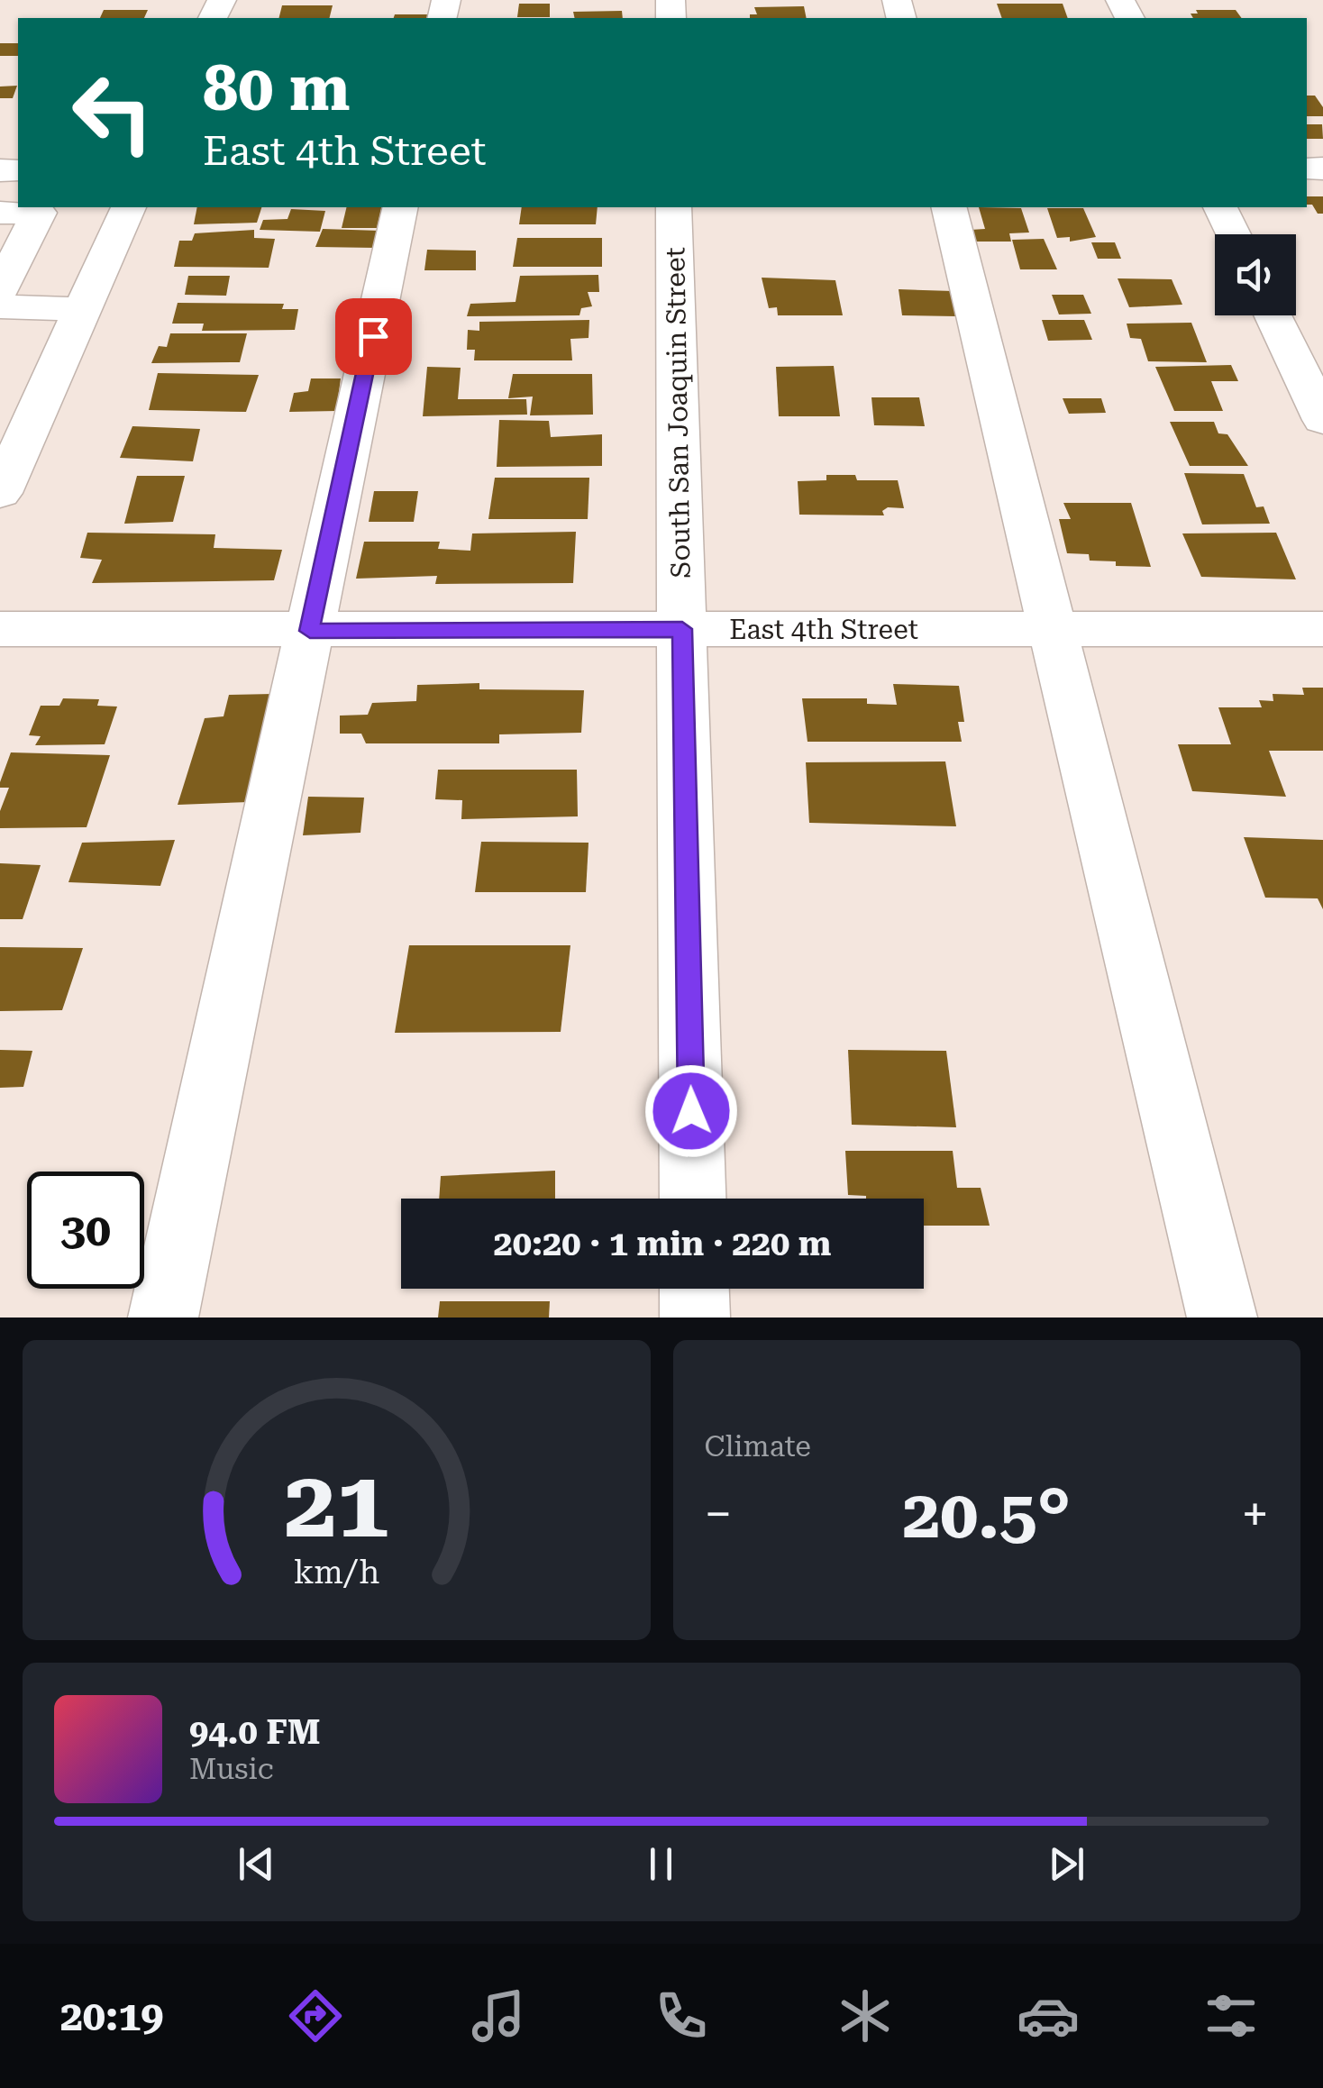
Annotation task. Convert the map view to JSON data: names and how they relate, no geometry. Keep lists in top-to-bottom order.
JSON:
{
  "streets": {
    "street": ["South San Joaquin Street", "East 4th Street"]
  },
  "crossings": [
    ["South San Joaquin Street", "East 4th Street"]
  ],
  "page": {
    "turn": ["80 m", "East 4th Street"],
    "limit": "30",
    "trip": "20:20 · 1 min · 220 m",
    "tile": "Climate",
    "heat": ["−", "20.5°", "+"],
    "song": ["94.0 FM", "Music"],
    "tabs": "20:19",
    "gauge": ["21", "km/h"]
  }
}
